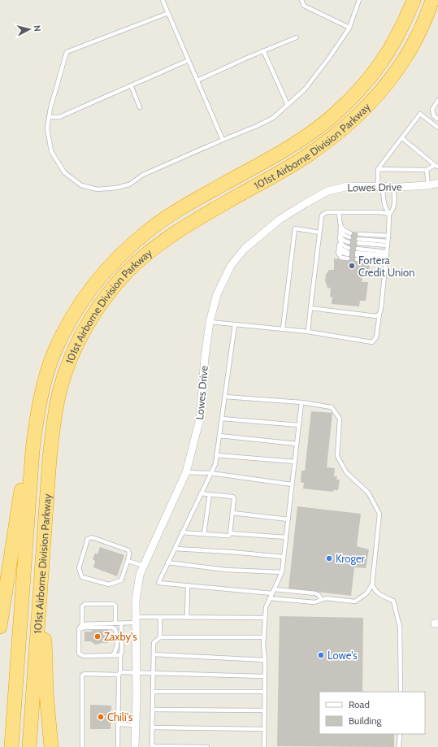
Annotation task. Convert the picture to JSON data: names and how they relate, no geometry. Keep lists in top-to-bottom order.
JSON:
{
  "streets": {
    "highway": ["101st Airborne Division Parkway"],
    "street": ["Lowes Drive"]
  },
  "places": [
    "Fortera Credit Union",
    "Kroger",
    "Zaxby's",
    "Lowe's",
    "Chili's"
  ],
  "legend": ["Road", "Building"],
  "north": "right"
}
